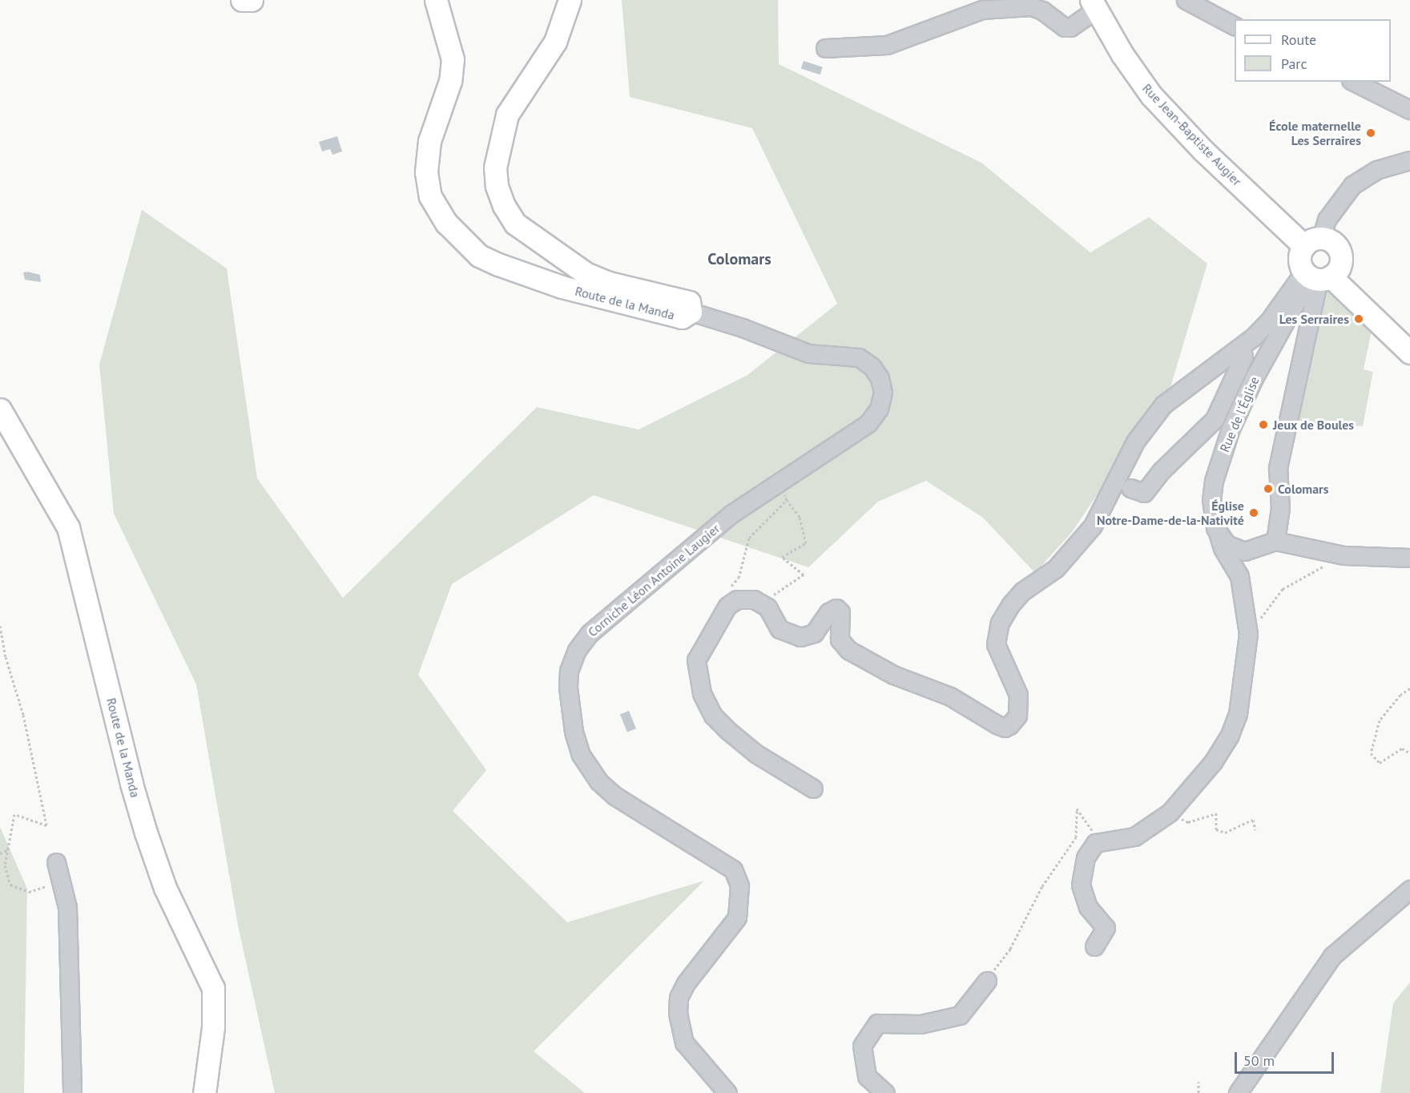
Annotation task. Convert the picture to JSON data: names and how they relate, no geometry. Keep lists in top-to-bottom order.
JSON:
{
  "streets": {
    "main road": ["Rue Jean-Baptiste Augier", "Route de la Manda"],
    "street": ["Rue de l'Église", "Corniche Léon Antoine Laugier"]
  },
  "crossings": [
    ["Rue Jean-Baptiste Augier", "Rue de l'Église"],
    ["Route de la Manda", "Corniche Léon Antoine Laugier"]
  ],
  "districts": ["Colomars"],
  "places": [
    "École maternelle Les Serraires",
    "Les Serraires",
    "Jeux de Boules",
    "Colomars",
    "Église Notre-Dame-de-la-Nativité"
  ],
  "legend": ["Route", "Parc"],
  "scale_bar": "50 m"
}
